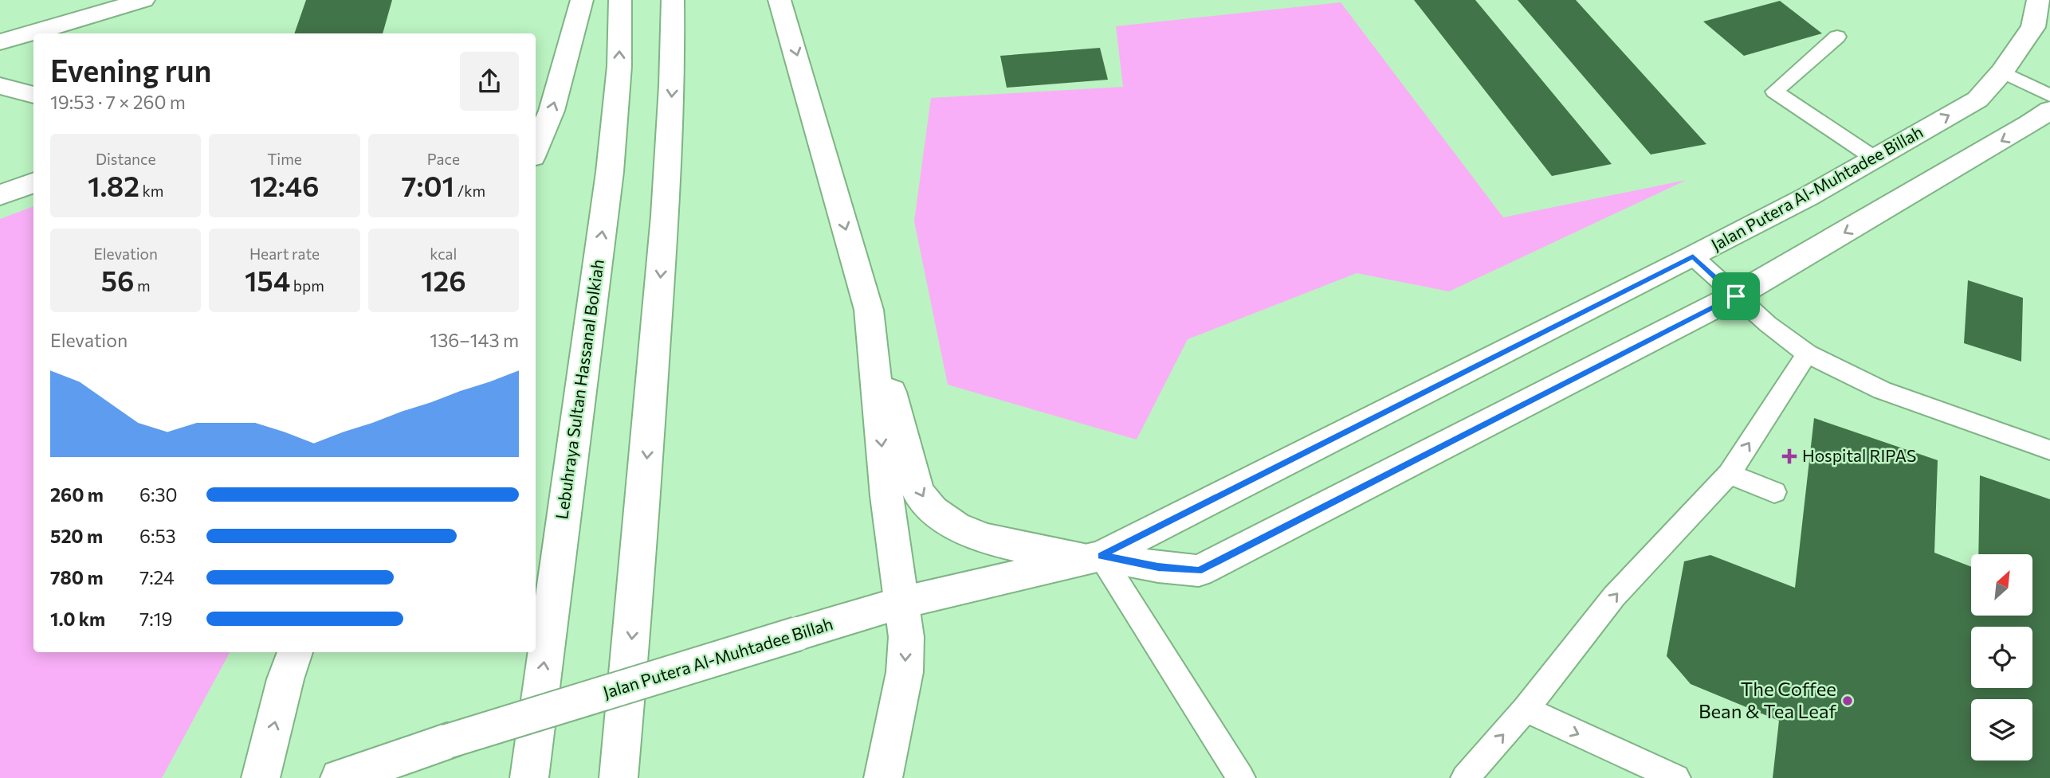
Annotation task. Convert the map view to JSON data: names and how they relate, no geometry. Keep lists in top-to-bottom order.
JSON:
{
  "streets": {
    "main road": ["Jalan Putera Al-Muhtadee Billah", "Lebuhraya Sultan Hassanal Bolkiah"]
  },
  "places": {
    "health": ["Hospital RIPAS"],
    "other": ["The Coffee Bean & Tea Leaf"]
  },
  "north": "top right",
  "page": {
    "heading": ["Evening run", "19:53 · 7 × 260 m"],
    "stats": [
      ["Distance", "1.82 km"],
      ["Time", "12:46"],
      ["Pace", "7:01 /km"],
      ["Elevation", "56 m"],
      ["Heart rate", "154 bpm"],
      ["kcal", "126"]
    ],
    "chart": ["Elevation", "136–143 m"],
    "list": [
      {
        "name": "260 m",
        "note": "6:30"
      },
      {
        "name": "520 m",
        "note": "6:53"
      },
      {
        "name": "780 m",
        "note": "7:24"
      },
      {
        "name": "1.0 km",
        "note": "7:19"
      }
    ]
  }
}
